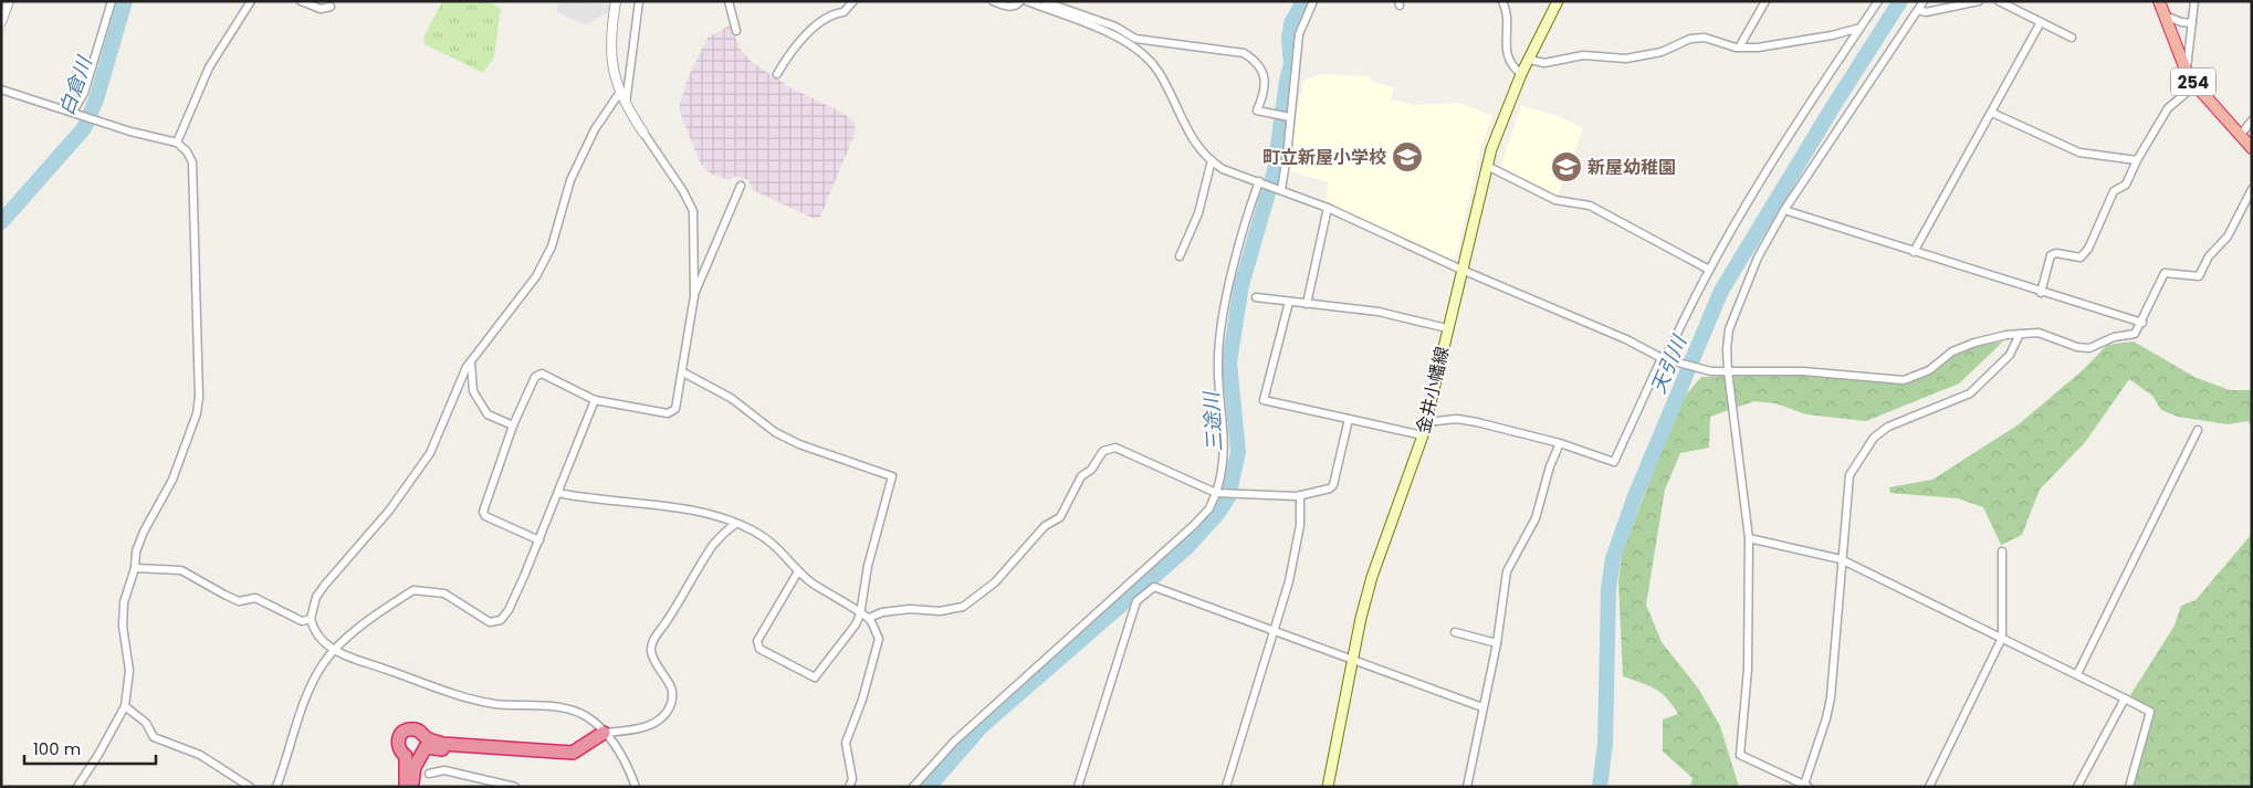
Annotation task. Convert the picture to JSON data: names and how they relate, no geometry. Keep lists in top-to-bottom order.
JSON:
{
  "streets": {
    "highway": ["254"],
    "main road": ["金井小幡線"]
  },
  "water": ["白倉川", "天引川", "三途川"],
  "places": {
    "school or university": ["町立新屋小学校", "新屋幼稚園"]
  },
  "scale_bar": "100 m"
}
